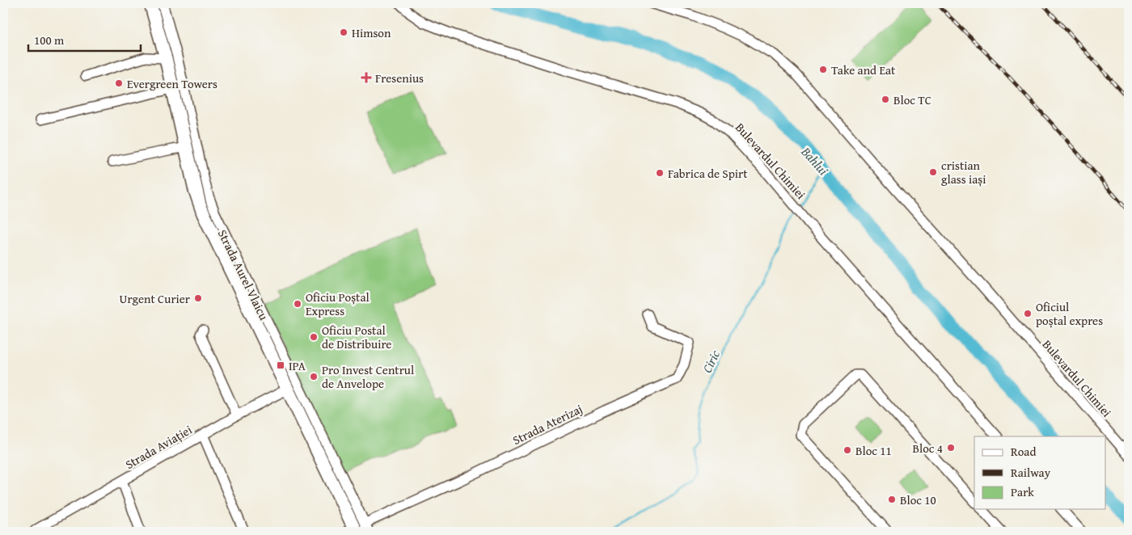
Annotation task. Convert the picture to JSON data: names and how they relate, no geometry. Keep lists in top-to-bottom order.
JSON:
{
  "streets": {
    "main road": ["Strada Aurel Vlaicu"],
    "street": ["Bulevardul Chimiei", "Strada Aterizaj", "Strada Aviației"]
  },
  "crossings": [
    ["Strada Aurel Vlaicu", "Strada Aterizaj"],
    ["Strada Aurel Vlaicu", "Strada Aviației"]
  ],
  "water": ["Bahlui", "Ciric"],
  "places": {
    "other": [
      "Himson",
      "Take and Eat",
      "Evergreen Towers",
      "Bloc TC",
      "cristian glass iași",
      "Fabrica de Spirt",
      "Urgent Curier",
      "Oficiu Poștal Express",
      "Oficiul poștal expres",
      "Oficiu Postal de Distribuire",
      "Pro Invest Centrul de Anvelope",
      "Bloc 4",
      "Bloc 11",
      "Bloc 10"
    ],
    "health": ["Fresenius"],
    "transit": ["IPA"]
  },
  "legend": ["Road", "Railway", "Park"],
  "scale_bar": "100 m"
}
